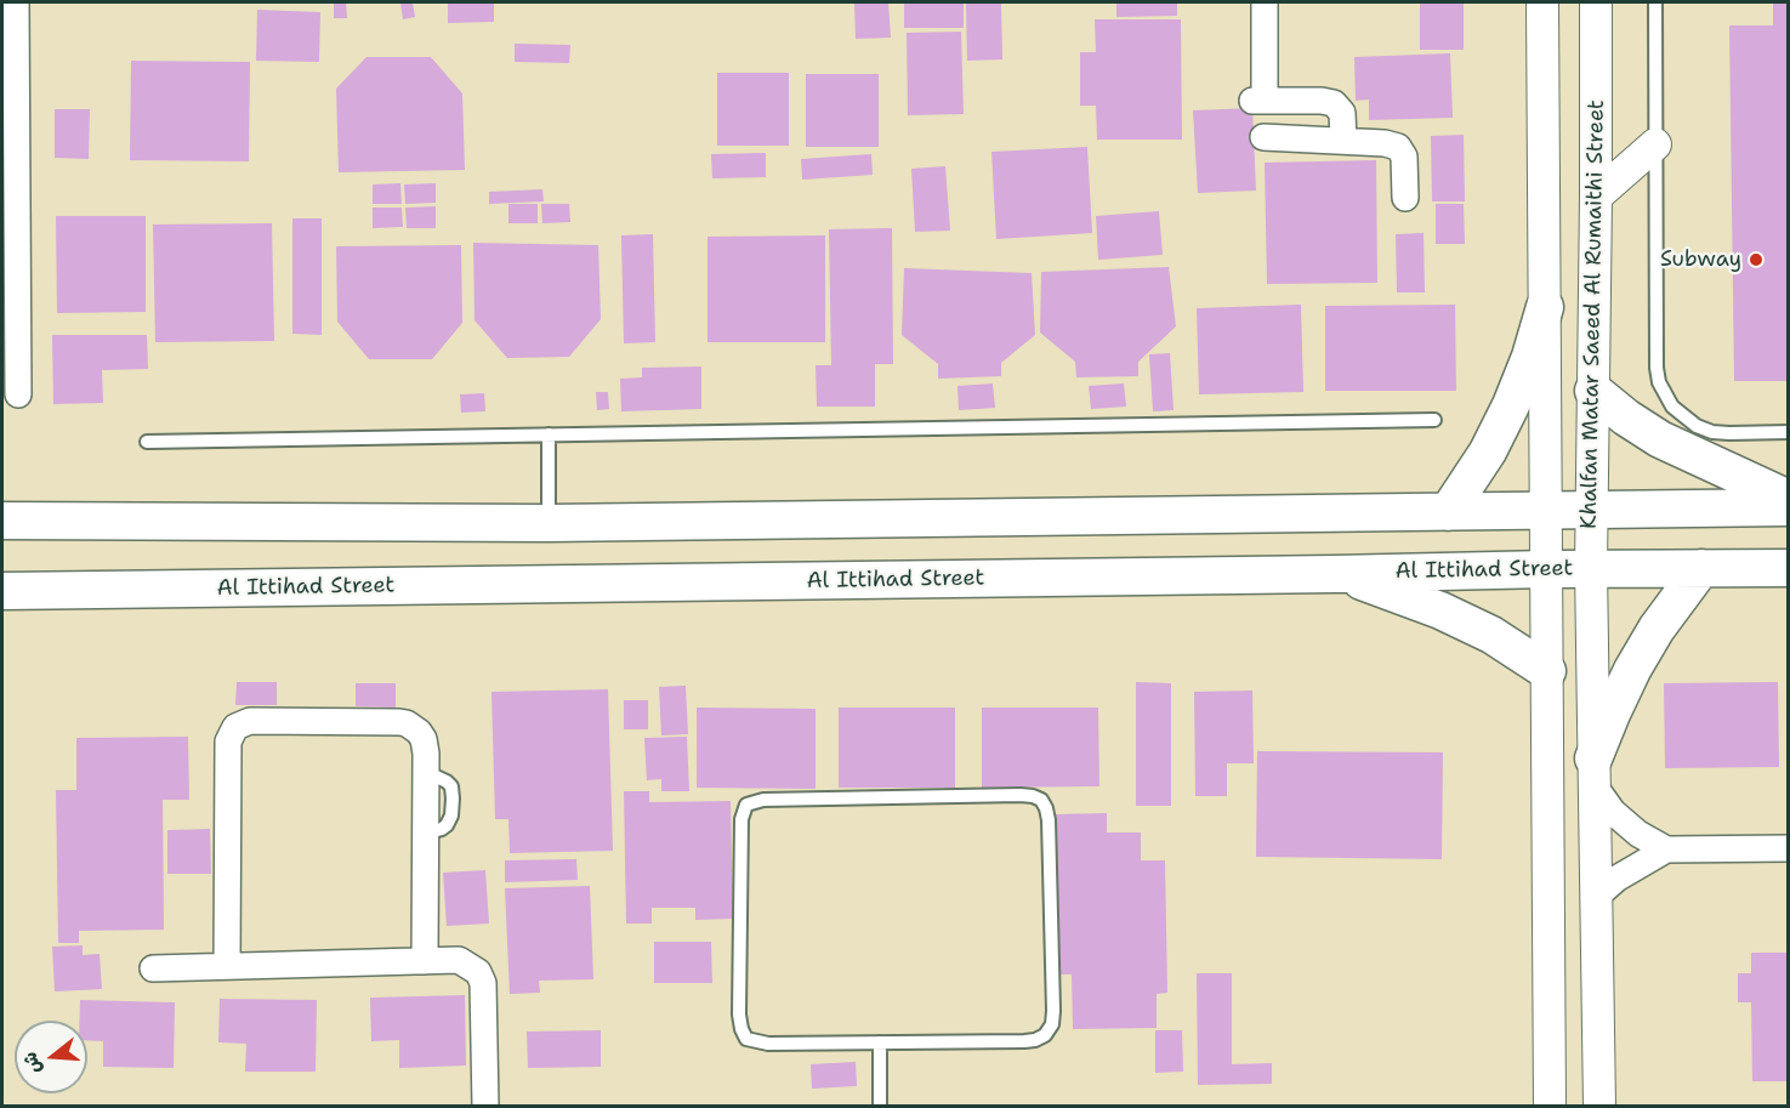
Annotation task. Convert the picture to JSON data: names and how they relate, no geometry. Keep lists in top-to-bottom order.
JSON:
{
  "streets": {
    "main road": ["Al Ittihad Street"],
    "street": ["Khalfan Matar Saeed Al Rumaithi Street"]
  },
  "crossings": [
    ["Khalfan Matar Saeed Al Rumaithi Street", "Al Ittihad Street"]
  ],
  "places": ["Subway"],
  "north": "left"
}
